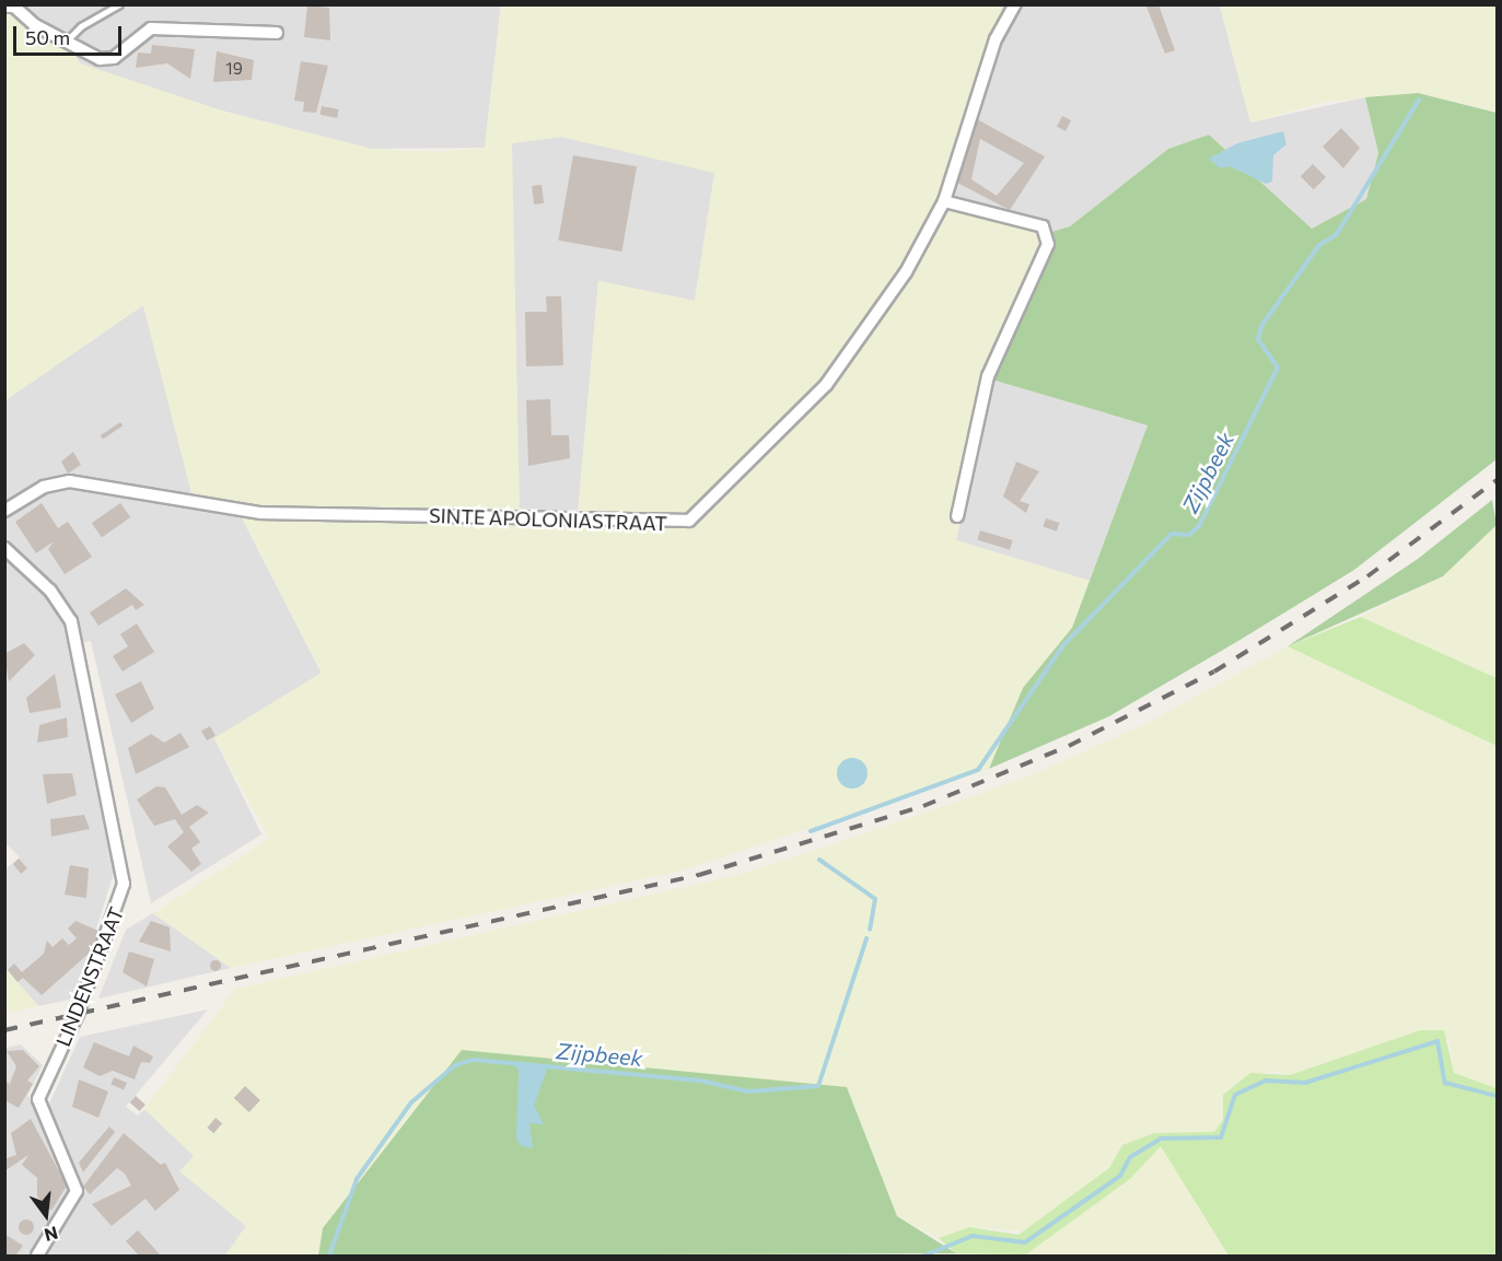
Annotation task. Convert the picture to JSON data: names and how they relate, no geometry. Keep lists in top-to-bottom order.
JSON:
{
  "streets": {
    "street": ["SINTE APOLONIASTRAAT", "LINDENSTRAAT"]
  },
  "water": ["Zijpbeek"],
  "house_numbers": ["19"],
  "scale_bar": "50 m",
  "north": "bottom"
}
